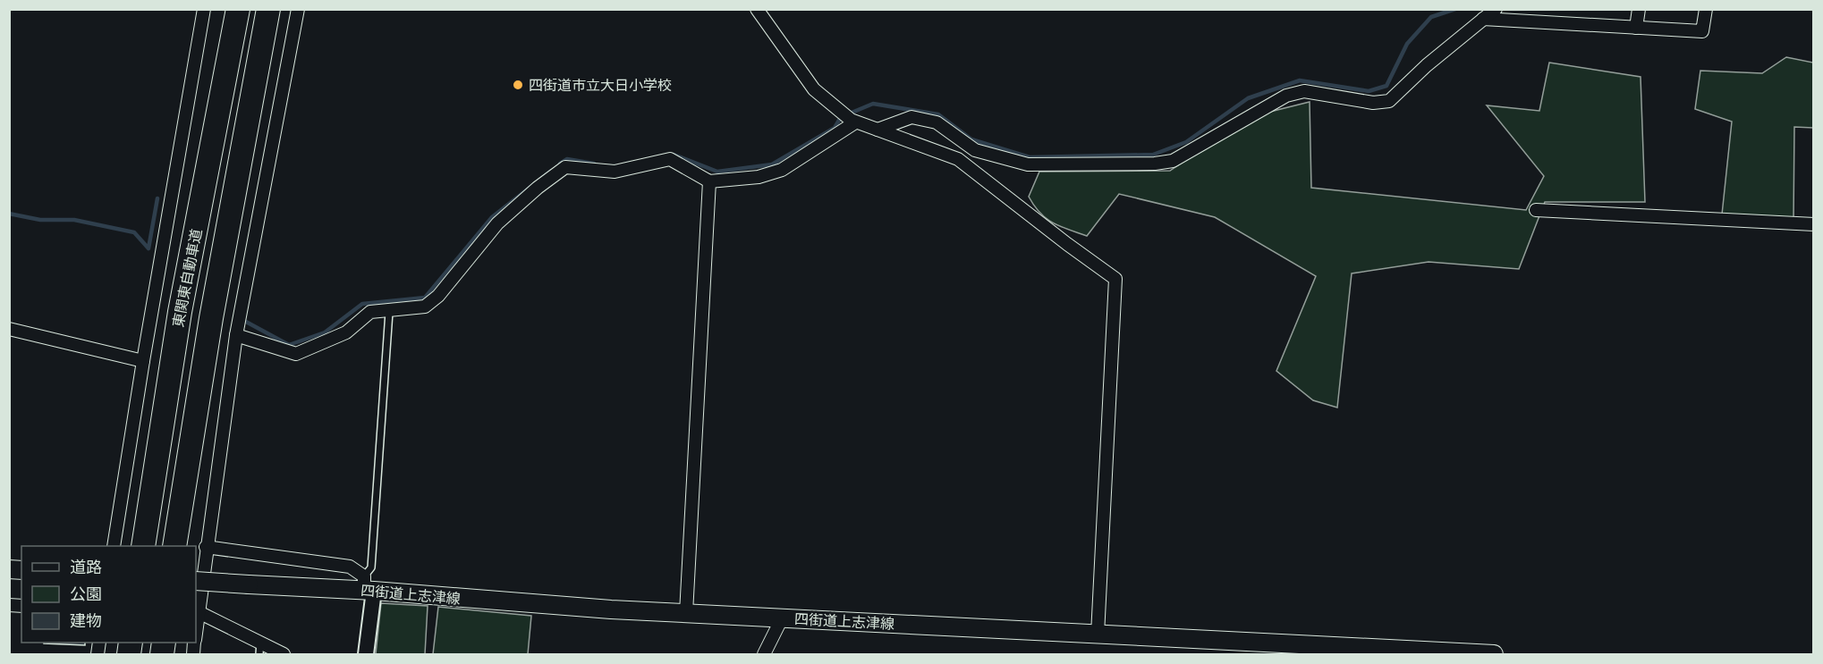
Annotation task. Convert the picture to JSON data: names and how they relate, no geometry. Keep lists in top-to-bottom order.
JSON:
{
  "streets": {
    "highway": ["東関東自動車道"],
    "main road": ["四街道上志津線"]
  },
  "places": ["四街道市立大日小学校"],
  "legend": ["道路", "公園", "建物"]
}
